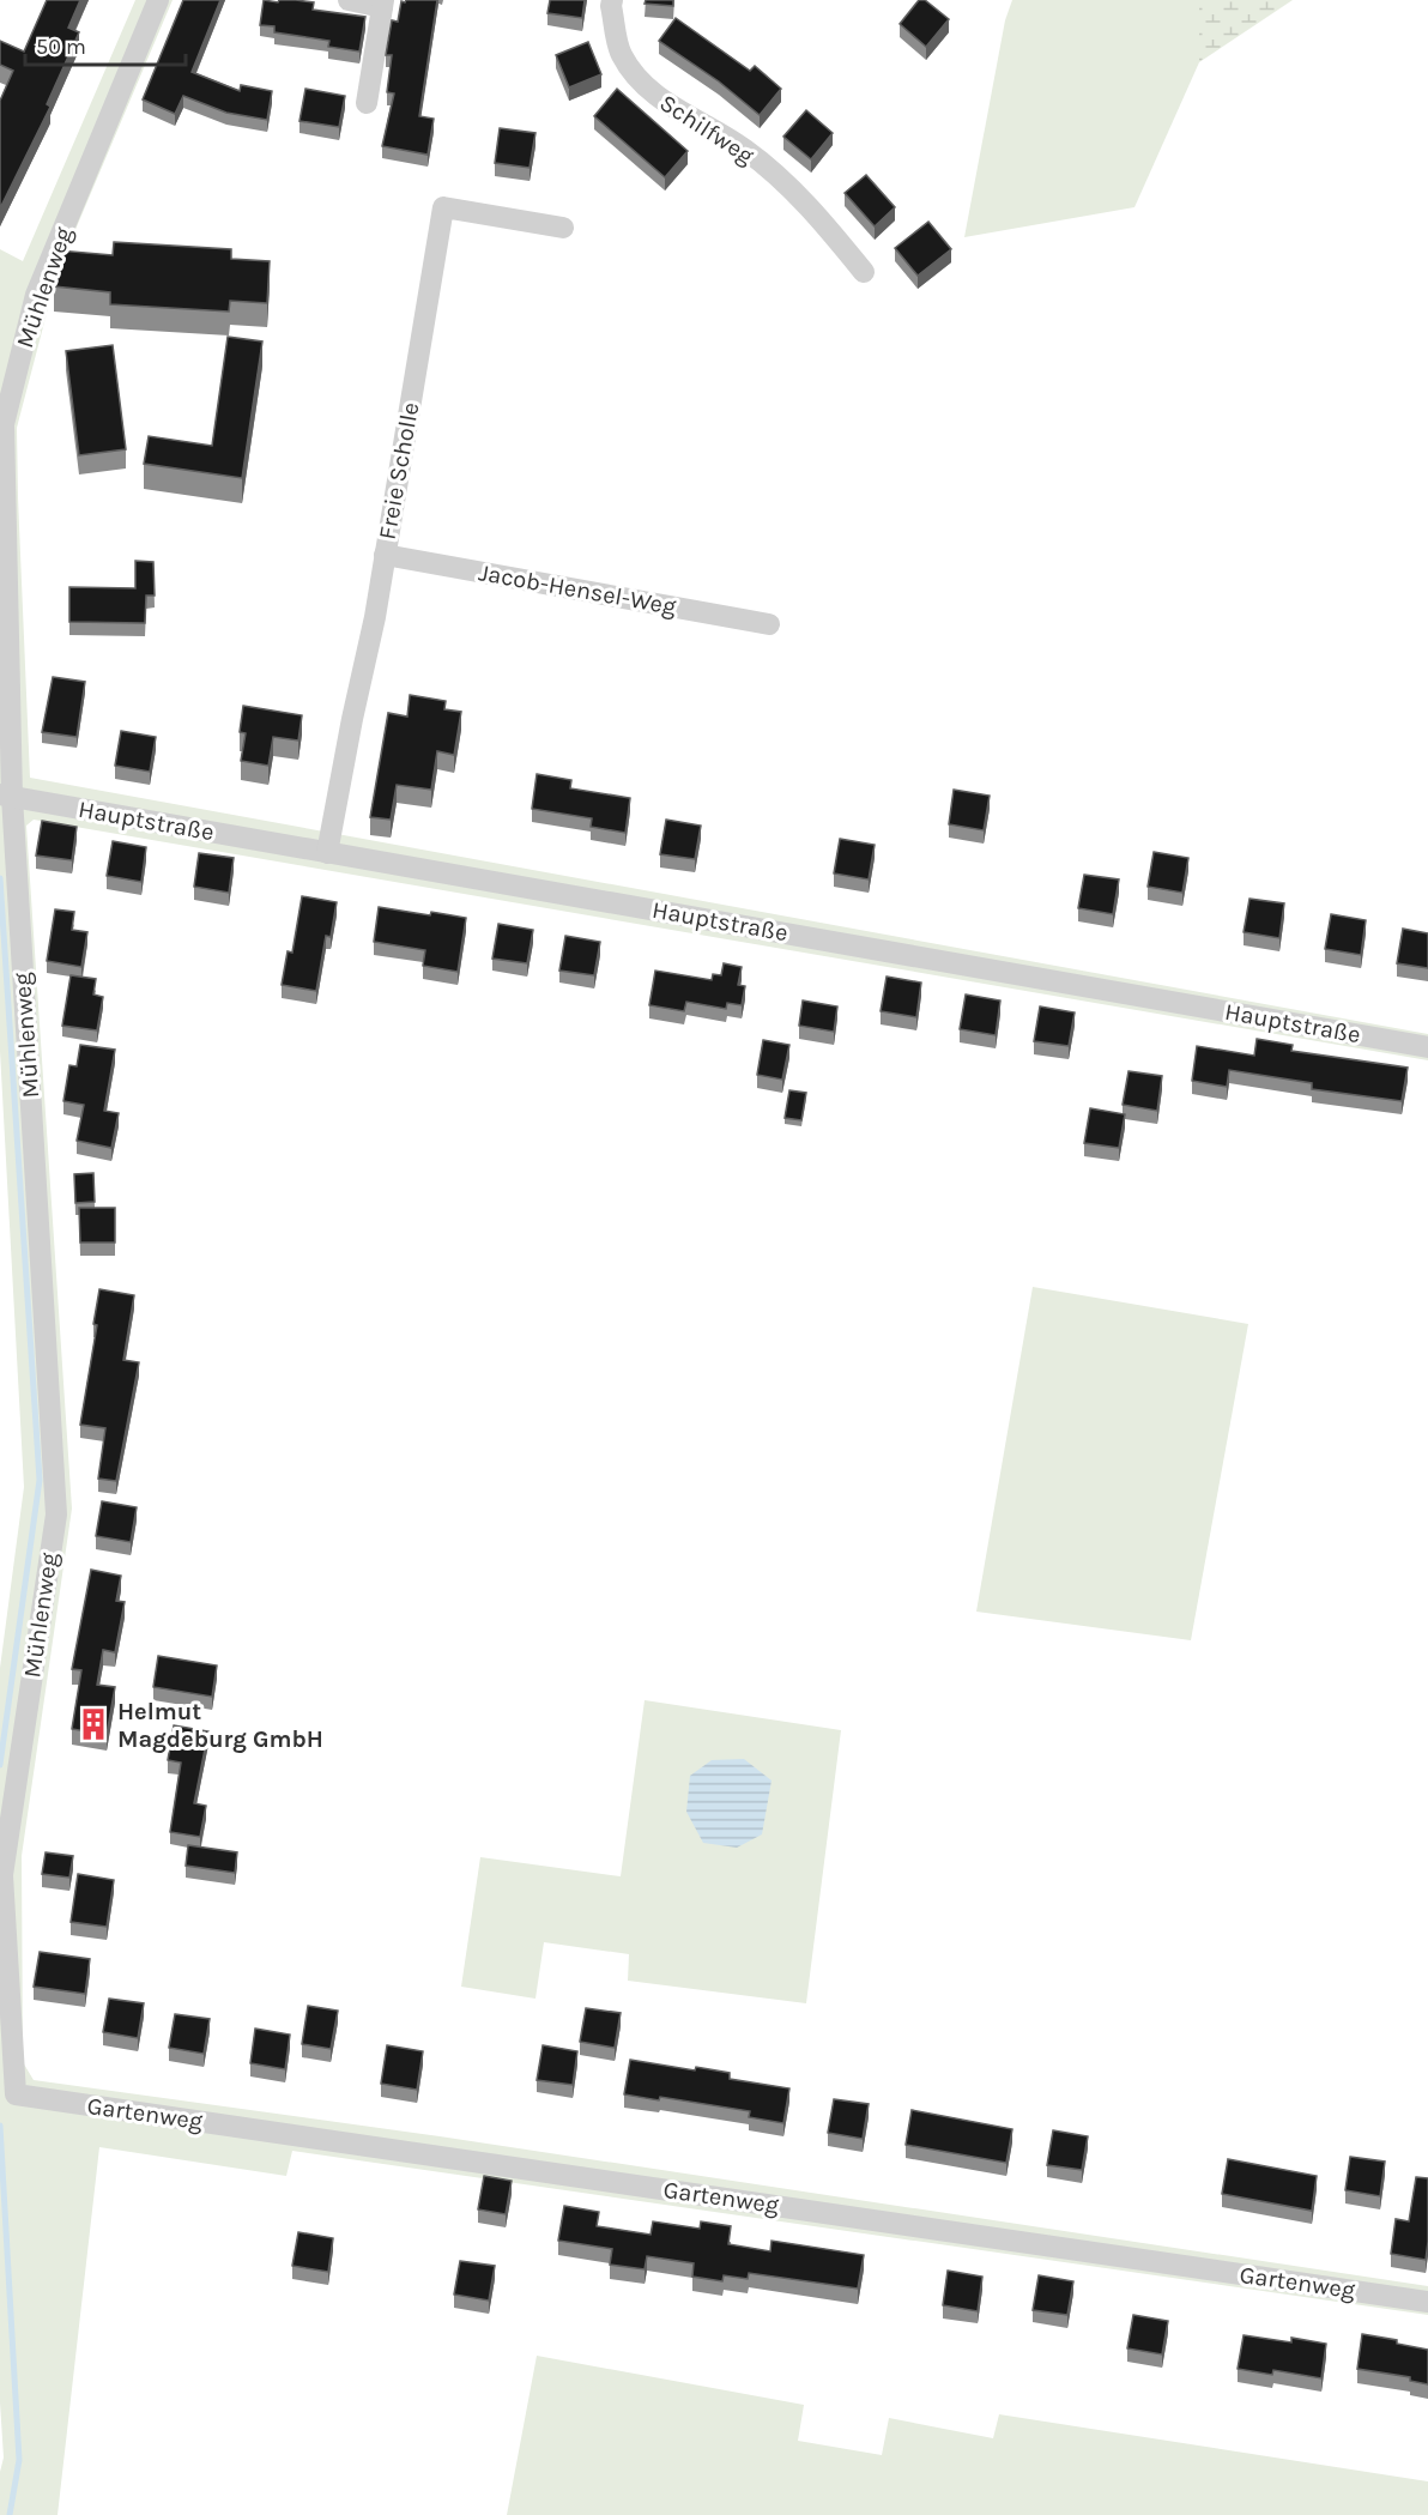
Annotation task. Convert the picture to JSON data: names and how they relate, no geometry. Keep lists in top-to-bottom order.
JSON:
{
  "streets": {
    "street": [
      "Schilfweg",
      "Mühlenweg",
      "Freie Scholle",
      "Jacob-Hensel-Weg",
      "Hauptstraße",
      "Gartenweg"
    ]
  },
  "crossings": [
    ["Mühlenweg", "Hauptstraße"],
    ["Mühlenweg", "Gartenweg"],
    ["Freie Scholle", "Jacob-Hensel-Weg"],
    ["Freie Scholle", "Hauptstraße"]
  ],
  "places": {
    "building": ["Helmut Magdeburg GmbH"]
  },
  "scale_bar": "50 m"
}
